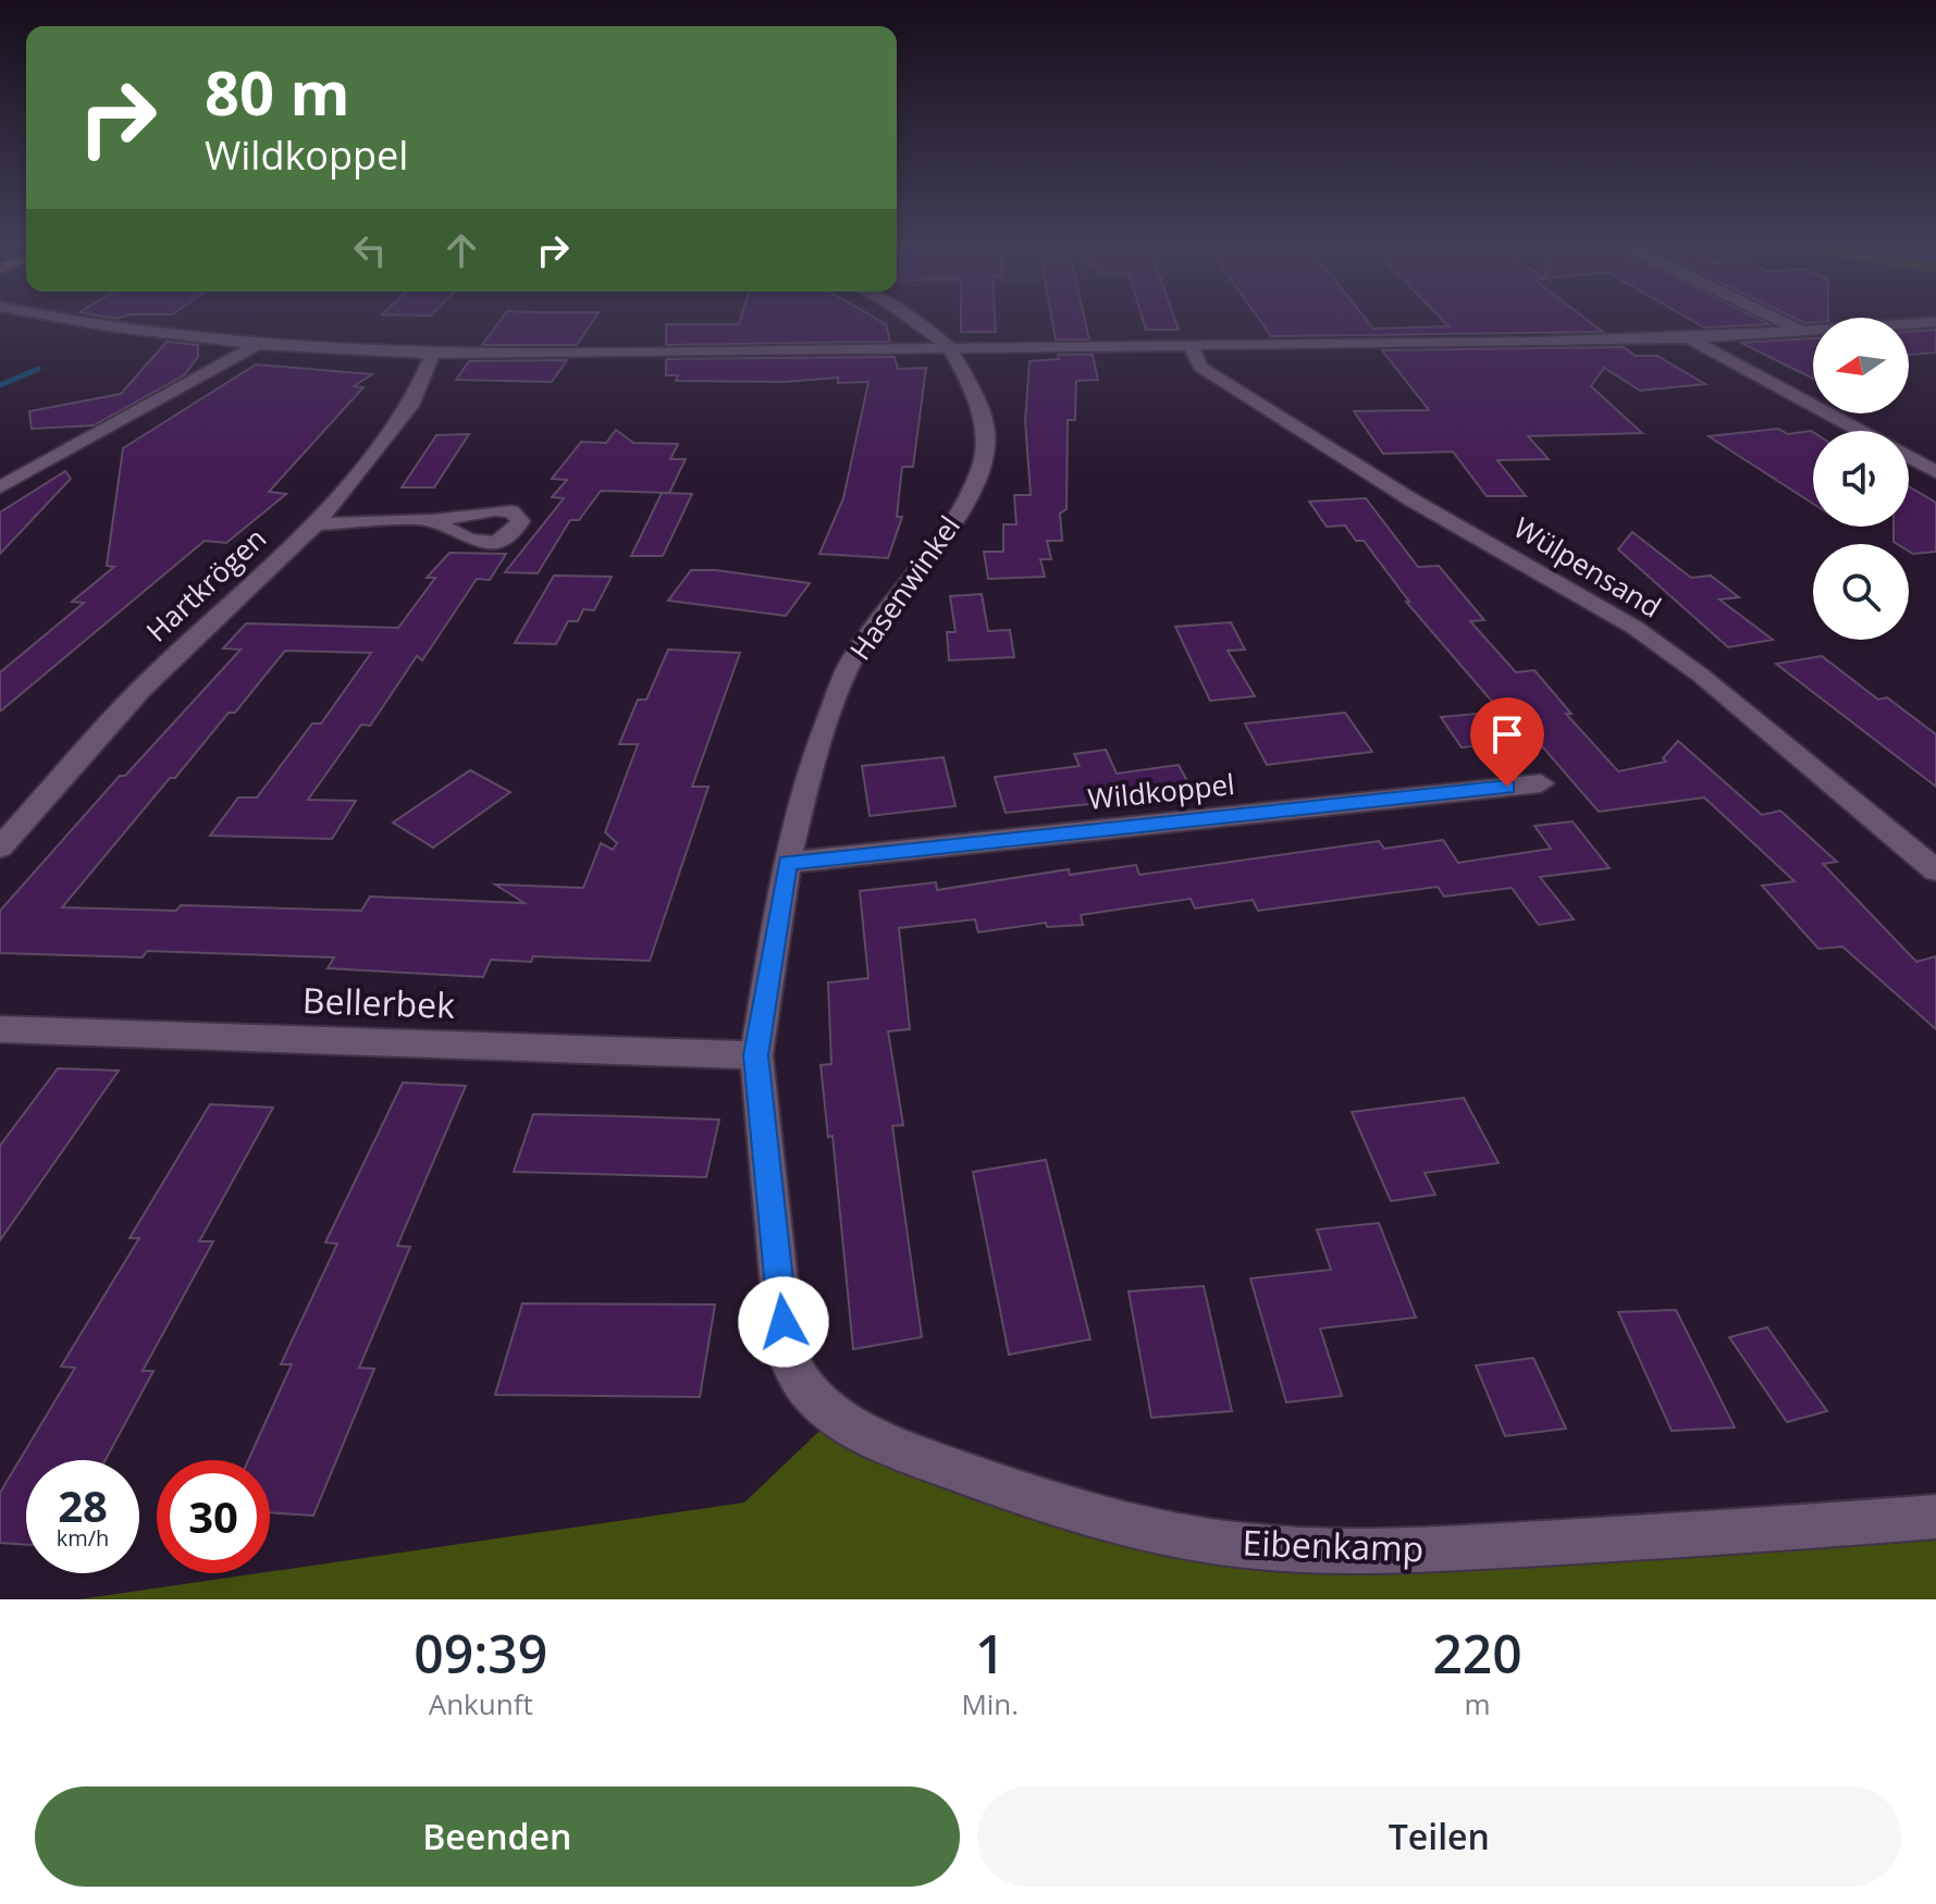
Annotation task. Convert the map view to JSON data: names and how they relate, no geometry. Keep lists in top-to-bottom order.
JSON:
{
  "streets": {
    "street": [
      "Wülpensand",
      "Hartkrögen",
      "Hasenwinkel",
      "Wildkoppel",
      "Bellerbek",
      "Eibenkamp"
    ]
  },
  "crossings": [
    ["Hasenwinkel", "Wildkoppel"],
    ["Hasenwinkel", "Bellerbek"],
    ["Hasenwinkel", "Eibenkamp"]
  ],
  "north": "left",
  "page": {
    "turn": ["80 m", "Wildkoppel"],
    "speed": "28 km/h",
    "limit": "30",
    "eta": [
      "09:39",
      "Ankunft",
      "1",
      "Min.",
      "220",
      "m"
    ],
    "buttons": ["Beenden", "Teilen"]
  }
}
